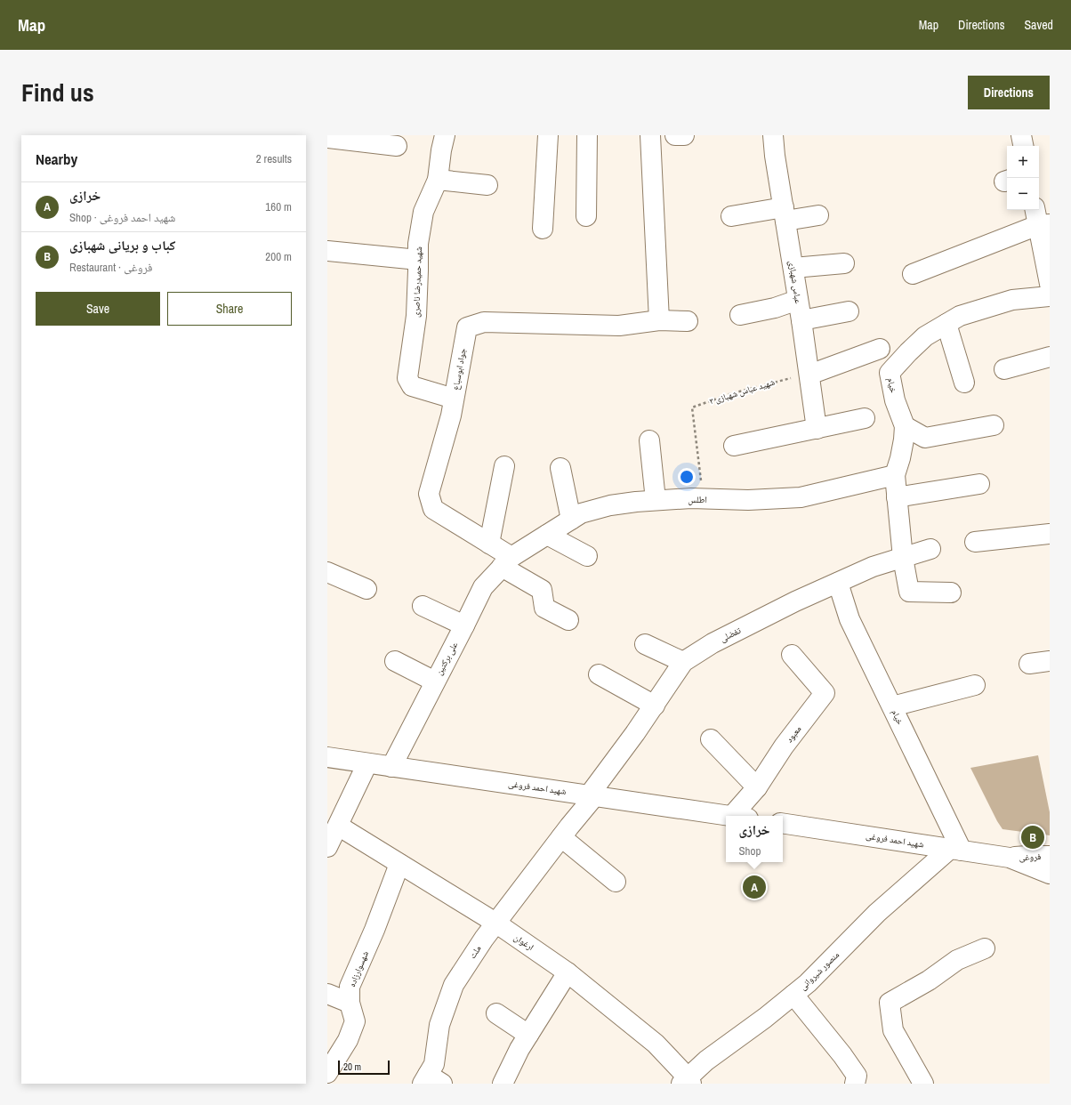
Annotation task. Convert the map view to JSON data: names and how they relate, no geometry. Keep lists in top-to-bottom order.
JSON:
{
  "streets": {
    "street": [
      "شهید حمیدرضا ناصری",
      "عباس شهبازی",
      "جواد ابوسباع",
      "خیام",
      "اطلس",
      "تفضلی",
      "علی برکتین",
      "معبود",
      "شهید احمد فروغی",
      "فروغی",
      "ارغوان",
      "ملت",
      "شهسوارزاده",
      "منصور شیروانی"
    ],
    "path": ["شهید عباس شهبازی ۲"]
  },
  "crossings": [
    ["شهید حمیدرضا ناصری", "جواد ابوسباع"],
    ["عباس شهبازی", "شهید عباس شهبازی ۲"],
    ["جواد ابوسباع", "اطلس"],
    ["جواد ابوسباع", "علی برکتین"],
    ["خیام", "اطلس"],
    ["خیام", "تفضلی"],
    ["خیام", "شهید احمد فروغی"],
    ["خیام", "منصور شیروانی"],
    ["شهید عباس شهبازی ۲", "اطلس"],
    ["اطلس", "علی برکتین"],
    ["تفضلی", "شهید احمد فروغی"],
    ["تفضلی", "ملت"],
    ["علی برکتین", "شهید احمد فروغی"],
    ["شهید احمد فروغی", "فروغی"],
    ["شهید احمد فروغی", "ملت"],
    ["شهید احمد فروغی", "منصور شیروانی"],
    ["ارغوان", "ملت"],
    ["ارغوان", "شهسوارزاده"],
    ["ارغوان", "منصور شیروانی"]
  ],
  "scale_bar": "20 m",
  "page": {
    "header": "Map",
    "nav": ["Map", "Directions", "Saved"],
    "title": "Find us",
    "buttons": [
      "Directions",
      ["Save", "Share"]
    ],
    "heading": ["Nearby", "2 results"],
    "map_buttons": ["+", "−"],
    "list": [
      {
        "mark": "A",
        "name": "خرازی",
        "note": "Shop · شهید احمد فروغی",
        "value": "160 m"
      },
      {
        "mark": "B",
        "name": "کباب و بریانی شهبازی",
        "note": "Restaurant · فروغی",
        "value": "200 m"
      }
    ],
    "popup": ["خرازی", "Shop"],
    "pins": ["B", "A"],
    "scale": "20 m"
  }
}
